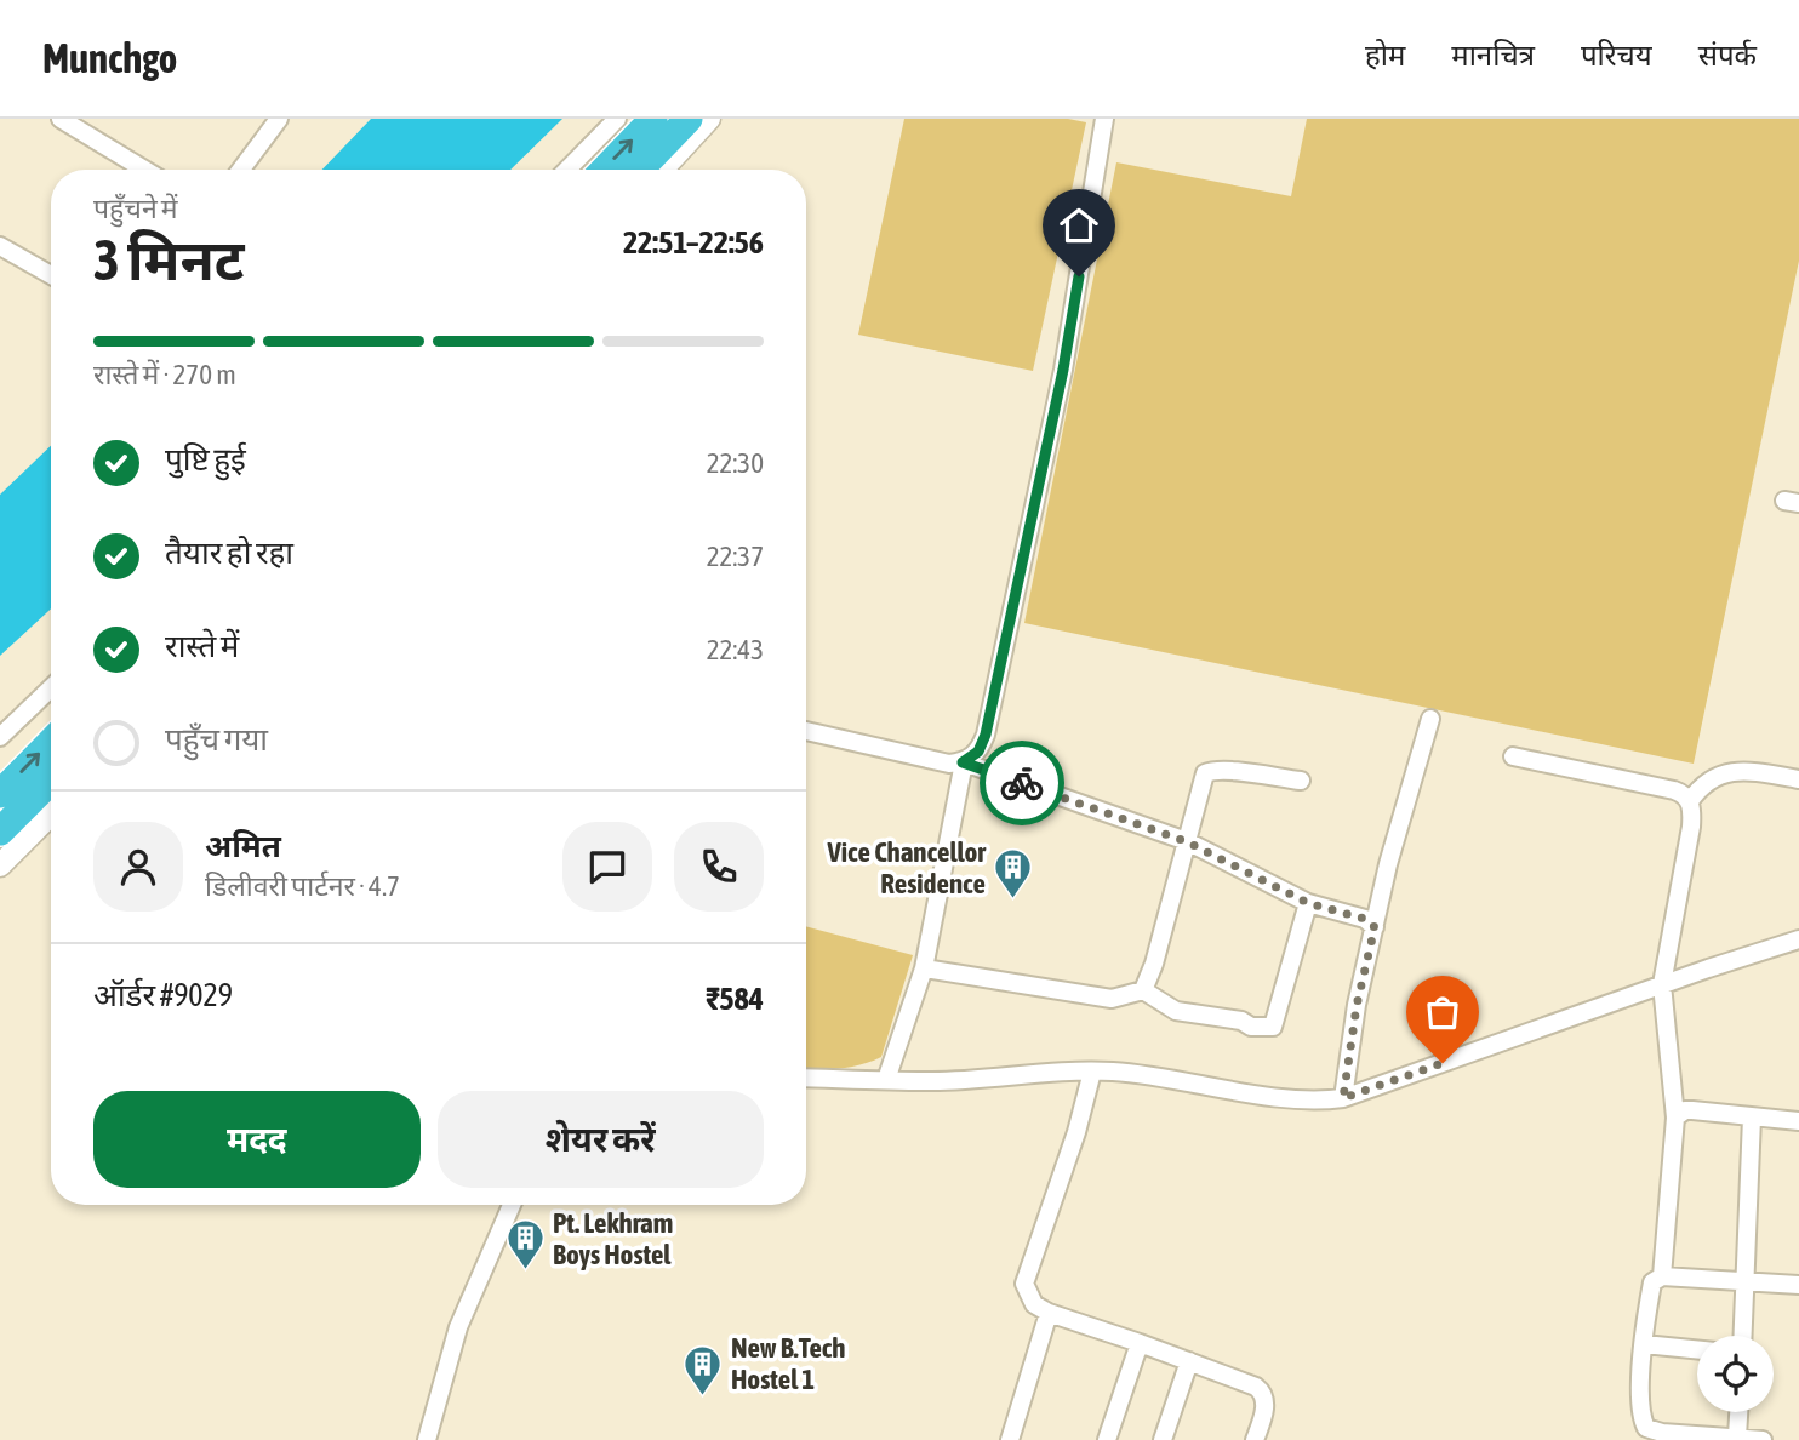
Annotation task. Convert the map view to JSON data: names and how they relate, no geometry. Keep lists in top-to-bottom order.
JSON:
{
  "places": {
    "building": ["Vice Chancellor Residence", "Pt. Lekhram Boys Hostel", "New B.Tech Hostel 1"]
  },
  "page": {
    "header": "Munchgo",
    "nav": [
      "होम",
      "मानचित्र",
      "परिचय",
      "संपर्क"
    ],
    "heading": ["3 मिनट", "पहुँचने में", "22:51–22:56"],
    "panel": [
      "अमित",
      "डिलीवरी पार्टनर · 4.7",
      "ऑर्डर #9029",
      "₹584"
    ],
    "bar": "रास्ते में · 270 m",
    "list": [
      ["पुष्टि हुई", "22:30"],
      ["तैयार हो रहा", "22:37"],
      ["रास्ते में", "22:43"],
      "पहुँच गया"
    ],
    "buttons": ["मदद", "शेयर करें"]
  }
}
